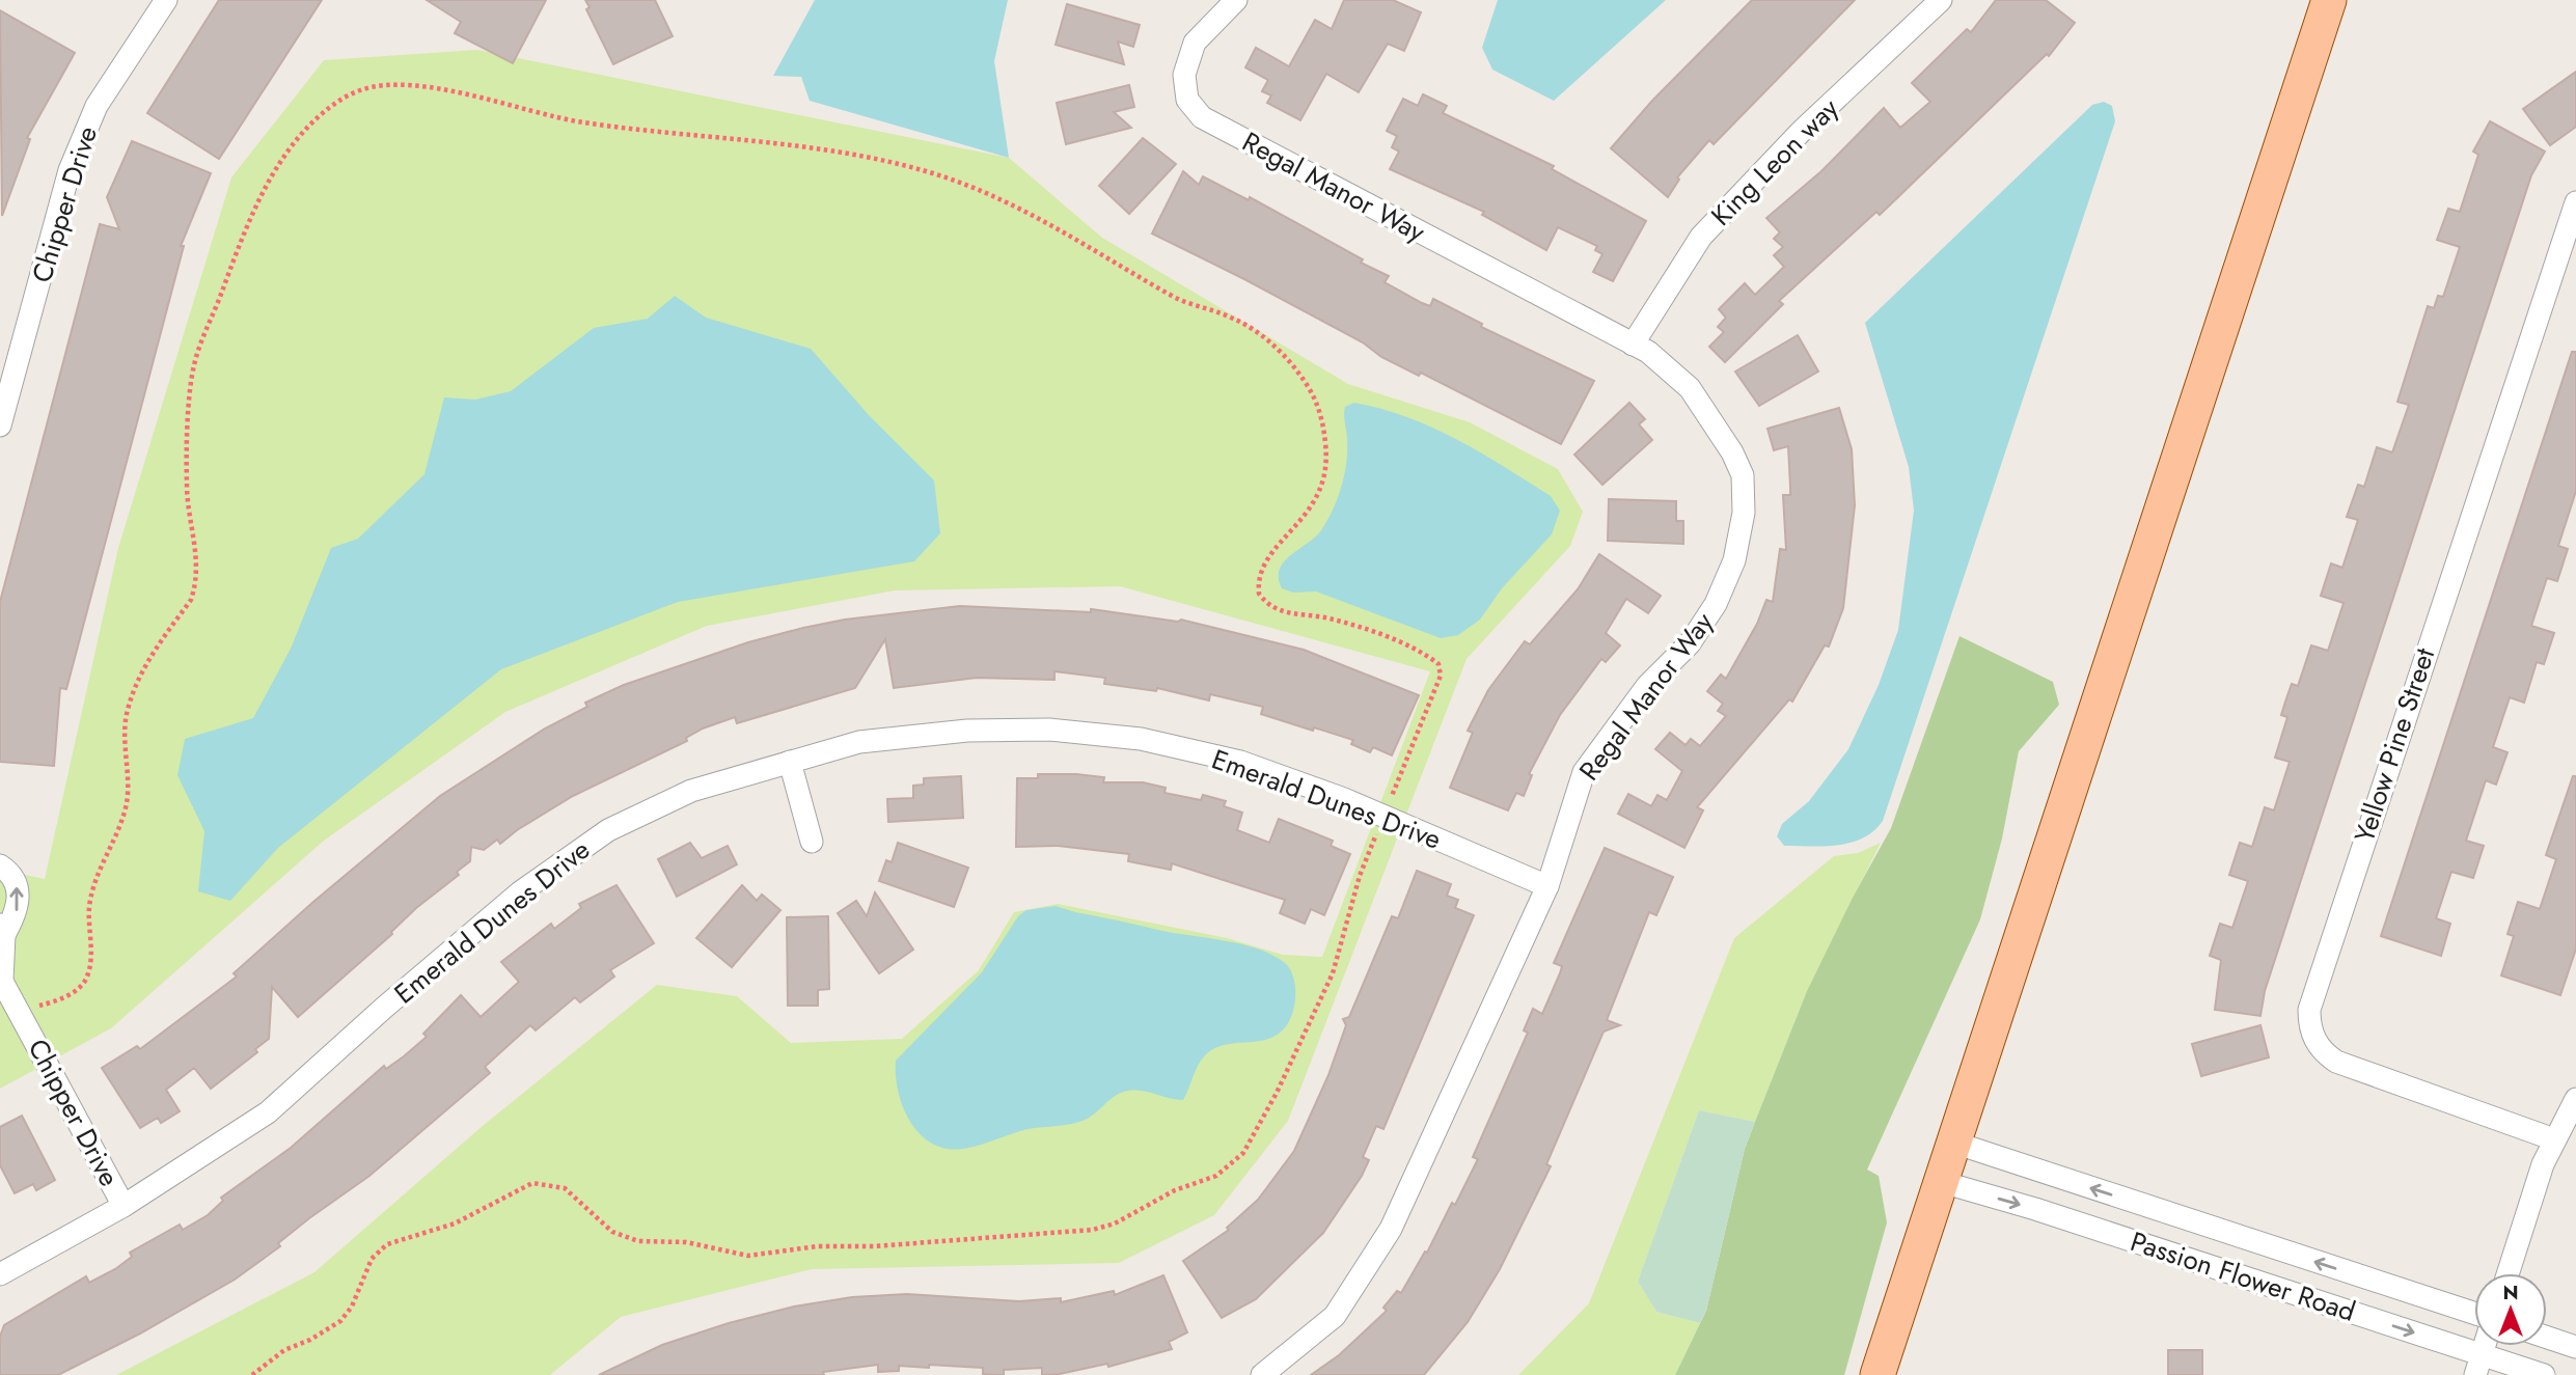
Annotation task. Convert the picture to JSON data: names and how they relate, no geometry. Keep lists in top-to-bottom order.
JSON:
{
  "streets": {
    "street": [
      "King Leon way",
      "Regal Manor Way",
      "Chipper Drive",
      "Yellow Pine Street",
      "Emerald Dunes Drive",
      "Passion Flower Road"
    ]
  },
  "crossings": [
    ["King Leon way", "Regal Manor Way"],
    ["Regal Manor Way", "Emerald Dunes Drive"],
    ["Chipper Drive", "Emerald Dunes Drive"]
  ],
  "north": "top"
}
